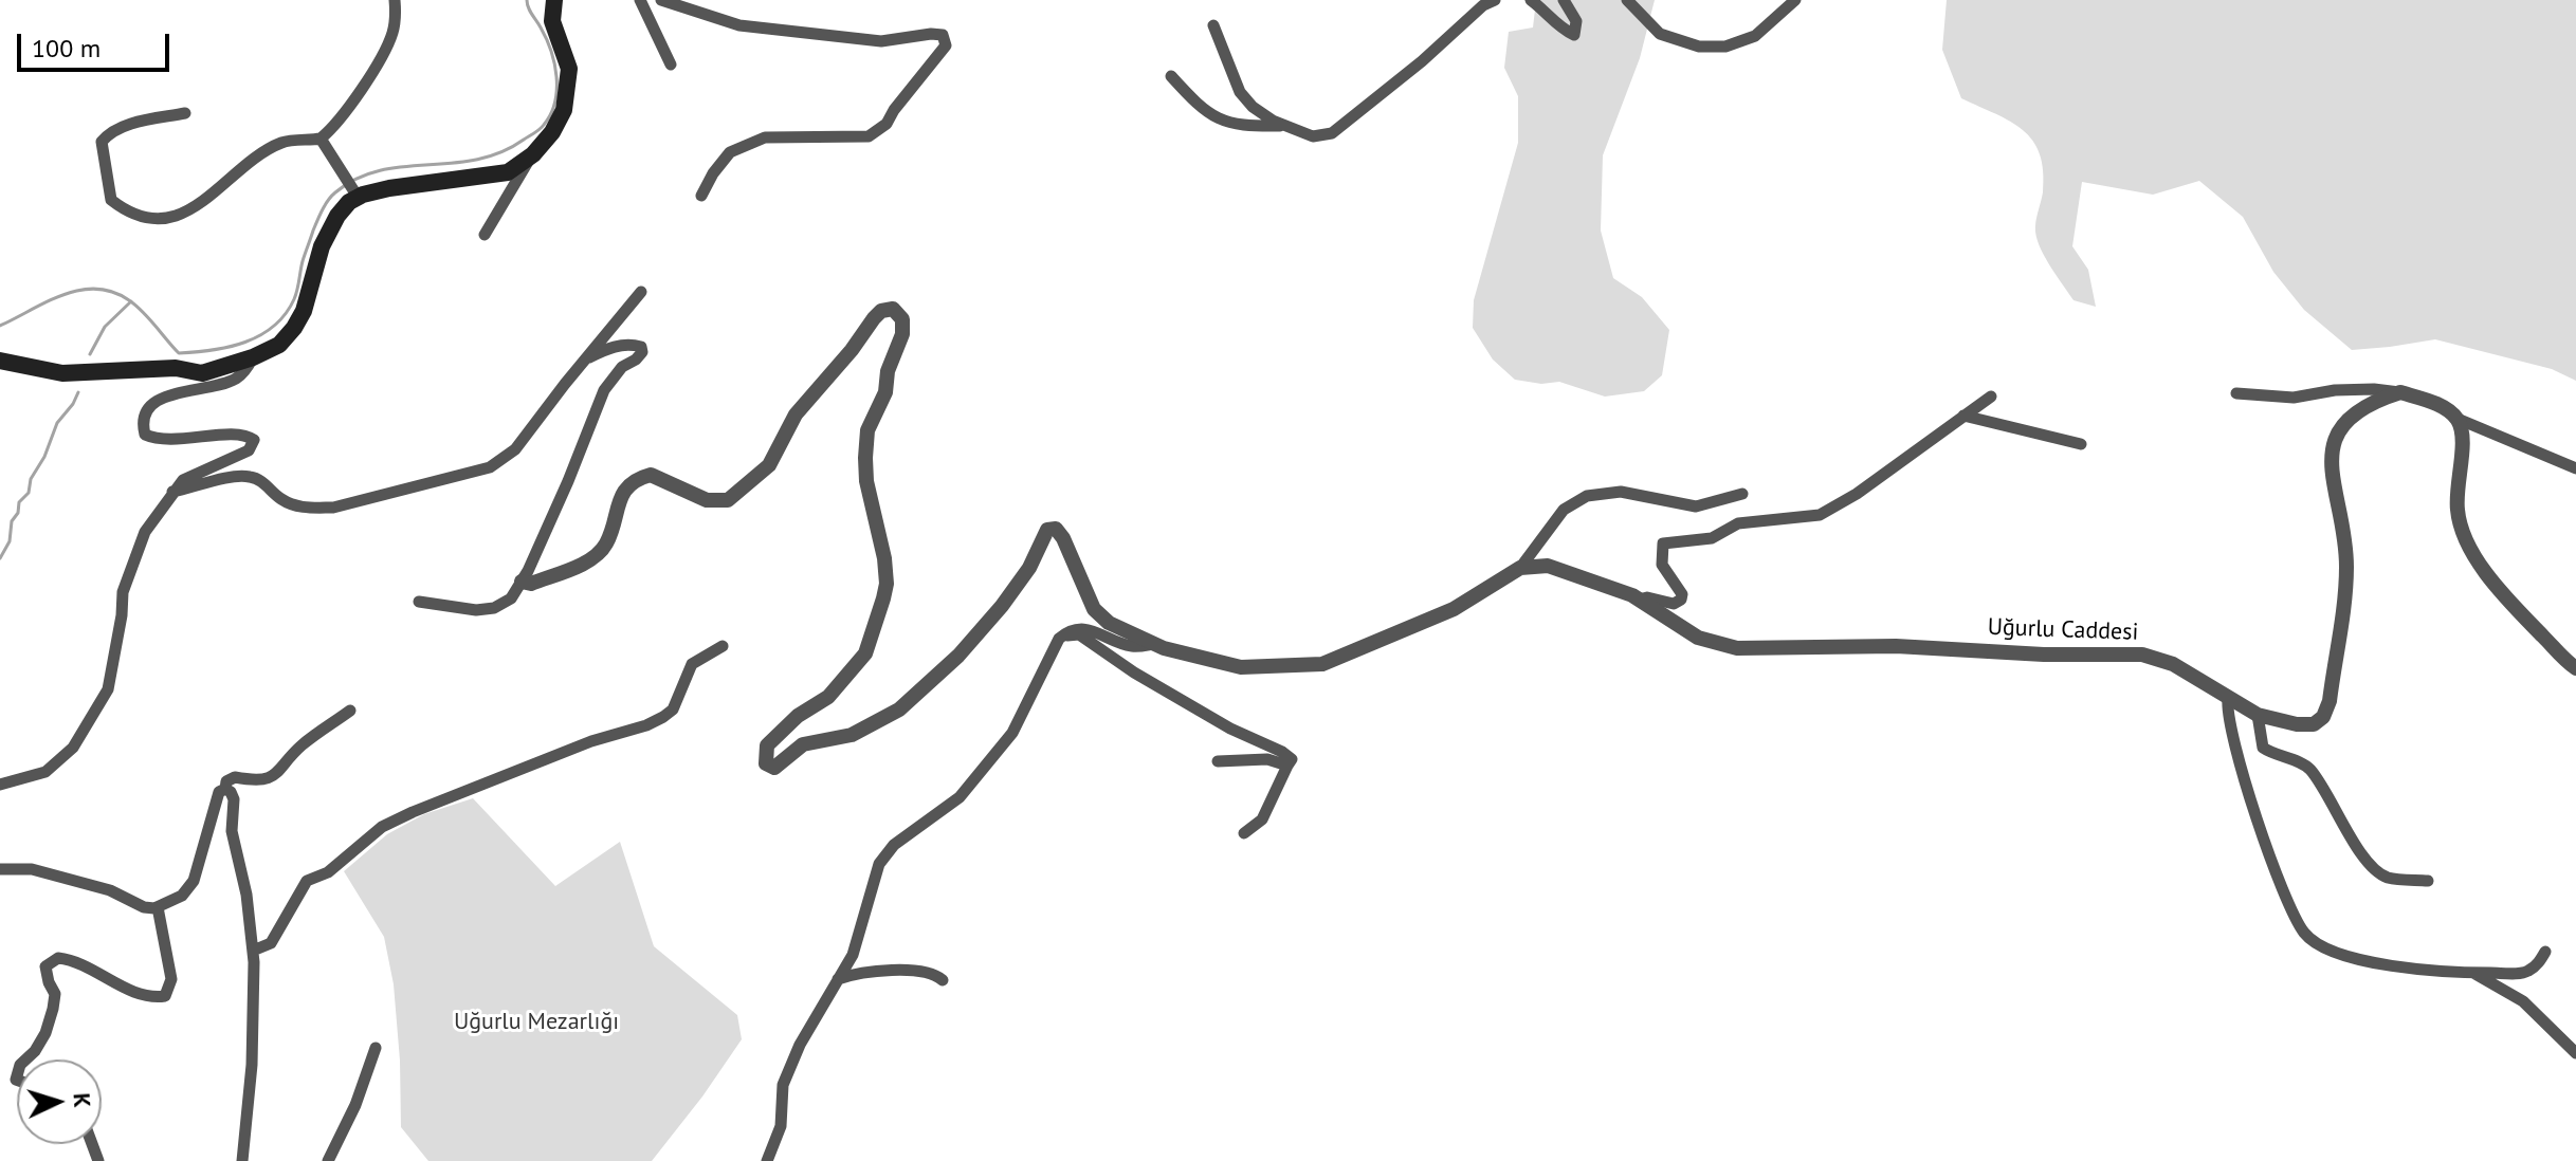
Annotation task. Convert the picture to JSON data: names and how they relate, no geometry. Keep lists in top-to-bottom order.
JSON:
{
  "streets": {
    "street": ["Uğurlu Caddesi"]
  },
  "parks": ["Uğurlu Mezarlığı"],
  "scale_bar": "100 m",
  "north": "right"
}
